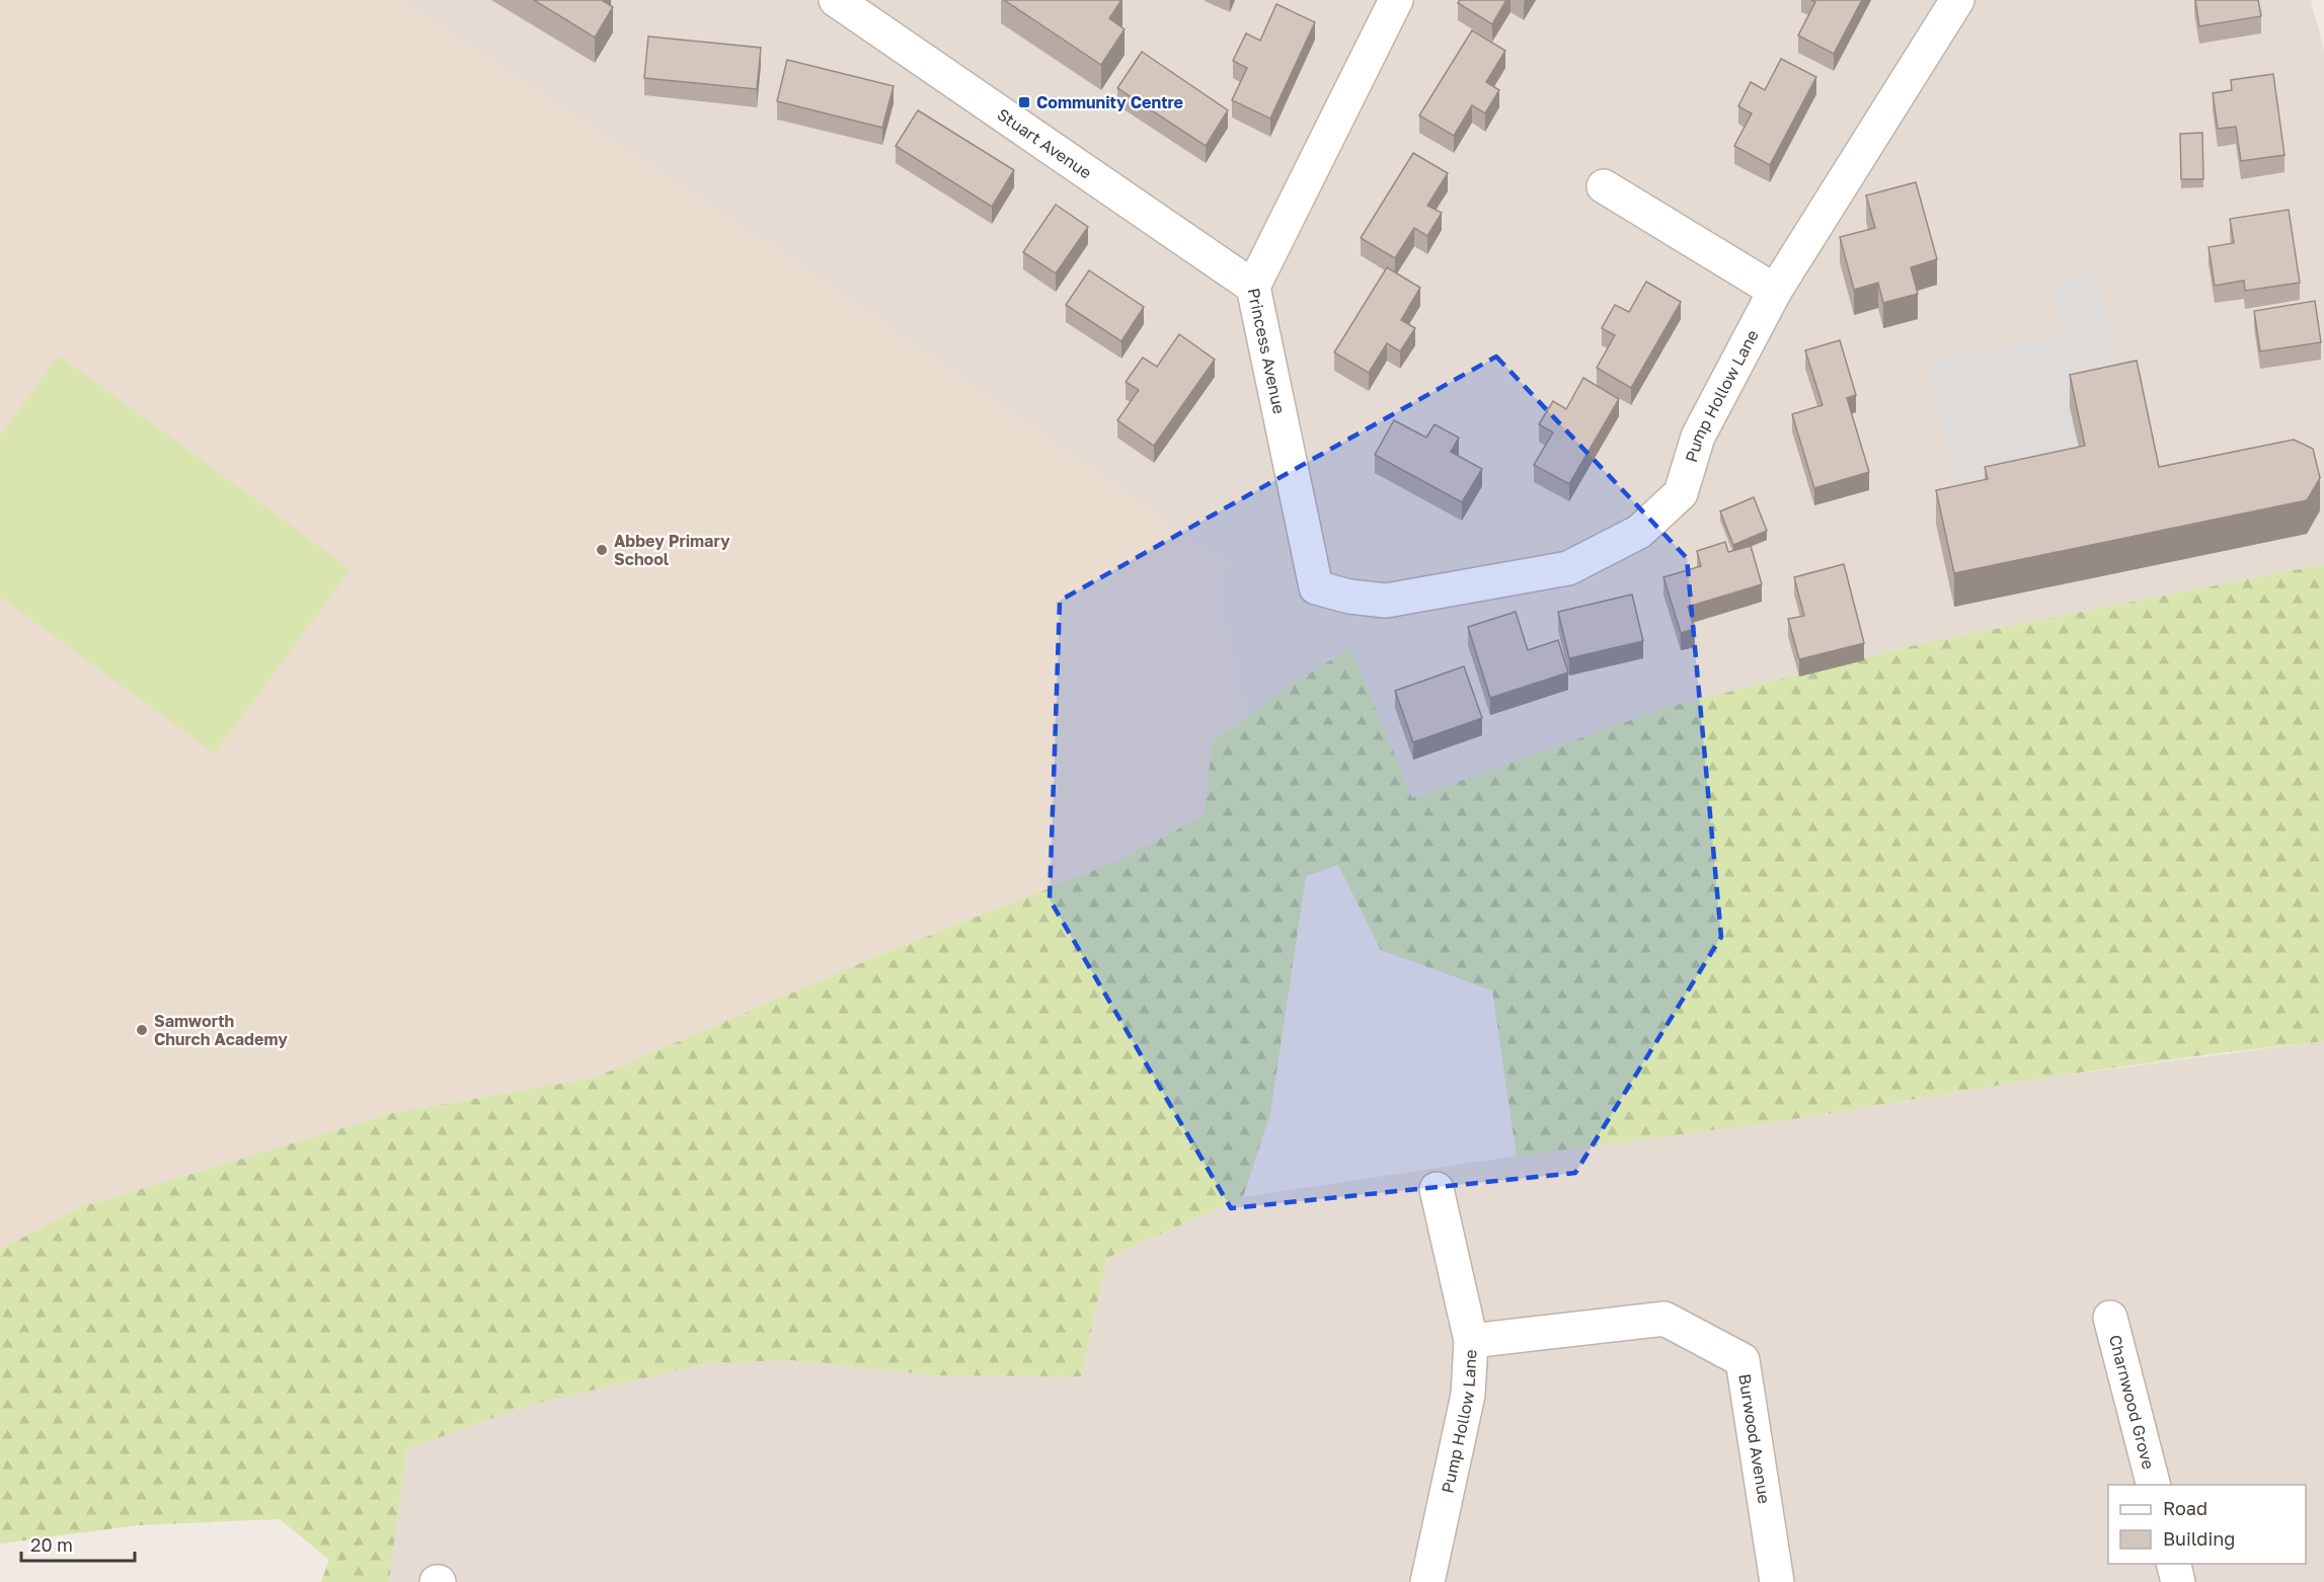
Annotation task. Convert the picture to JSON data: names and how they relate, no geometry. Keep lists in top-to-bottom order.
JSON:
{
  "streets": {
    "street": [
      "Stuart Avenue",
      "Princess Avenue",
      "Pump Hollow Lane",
      "Charnwood Grove",
      "Burwood Avenue"
    ]
  },
  "crossings": [
    ["Stuart Avenue", "Princess Avenue"],
    ["Princess Avenue", "Pump Hollow Lane"],
    ["Pump Hollow Lane", "Burwood Avenue"]
  ],
  "places": {
    "transit": ["Community Centre"],
    "other": ["Abbey Primary School", "Samworth Church Academy"]
  },
  "legend": ["Road", "Building"],
  "scale_bar": "20 m"
}
